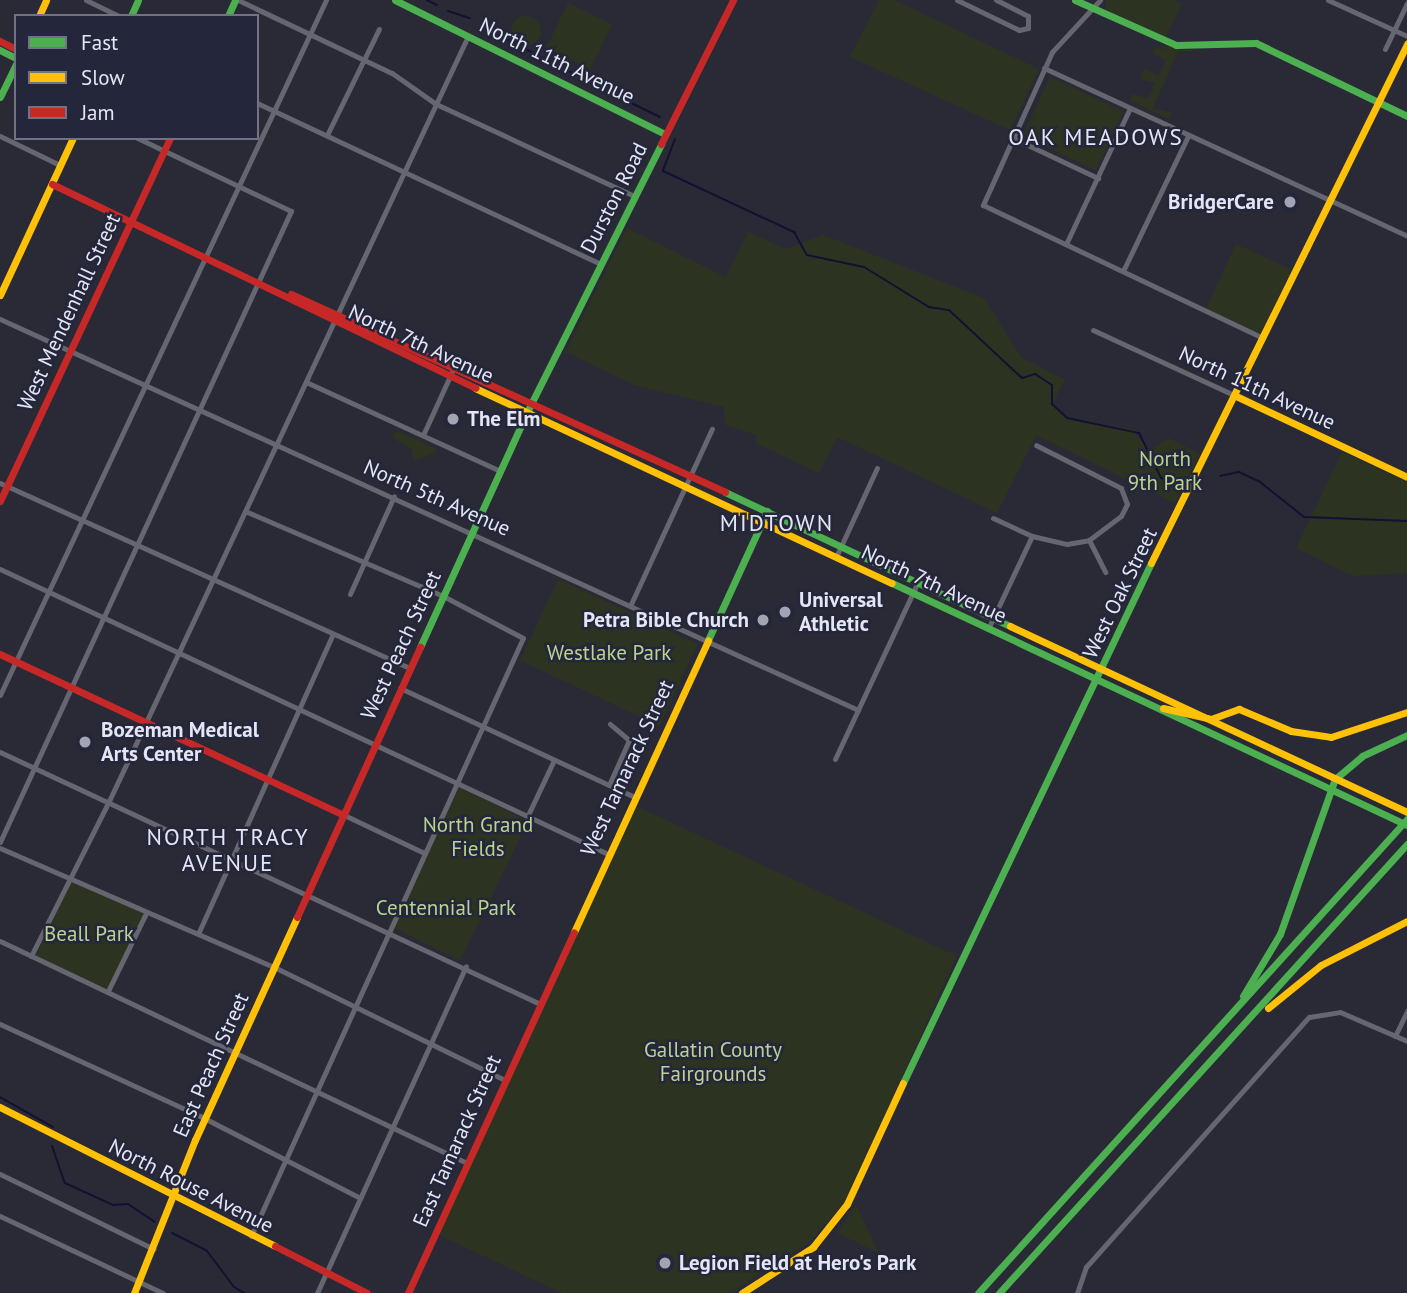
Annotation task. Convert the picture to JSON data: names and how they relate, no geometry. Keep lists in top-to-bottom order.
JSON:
{
  "streets": {
    "main road": [
      "North 11th Avenue",
      "Durston Road",
      "West Mendenhall Street",
      "North 7th Avenue",
      "West Oak Street",
      "West Peach Street",
      "West Tamarack Street",
      "East Peach Street",
      "East Tamarack Street",
      "North Rouse Avenue"
    ],
    "street": ["North 5th Avenue"]
  },
  "crossings": [
    ["North 11th Avenue", "Durston Road"],
    ["North 11th Avenue", "West Oak Street"],
    ["Durston Road", "North 7th Avenue"],
    ["Durston Road", "West Peach Street"],
    ["West Mendenhall Street", "North 7th Avenue"],
    ["West Mendenhall Street", "North 5th Avenue"],
    ["North 7th Avenue", "West Oak Street"],
    ["North 7th Avenue", "West Peach Street"],
    ["North 7th Avenue", "West Tamarack Street"],
    ["North 5th Avenue", "West Peach Street"],
    ["North 5th Avenue", "West Tamarack Street"],
    ["West Peach Street", "East Peach Street"],
    ["West Tamarack Street", "East Tamarack Street"],
    ["East Peach Street", "North Rouse Avenue"]
  ],
  "districts": ["OAK MEADOWS", "MIDTOWN", "NORTH TRACY AVENUE"],
  "parks": [
    "North 9th Park",
    "Westlake Park",
    "North Grand Fields",
    "Centennial Park",
    "Beall Park",
    "Gallatin County Fairgrounds"
  ],
  "places": [
    "BridgerCare",
    "The Elm",
    "Universal Athletic",
    "Petra Bible Church",
    "Bozeman Medical Arts Center",
    "Legion Field at Hero's Park"
  ],
  "legend": ["Fast", "Slow", "Jam"]
}
